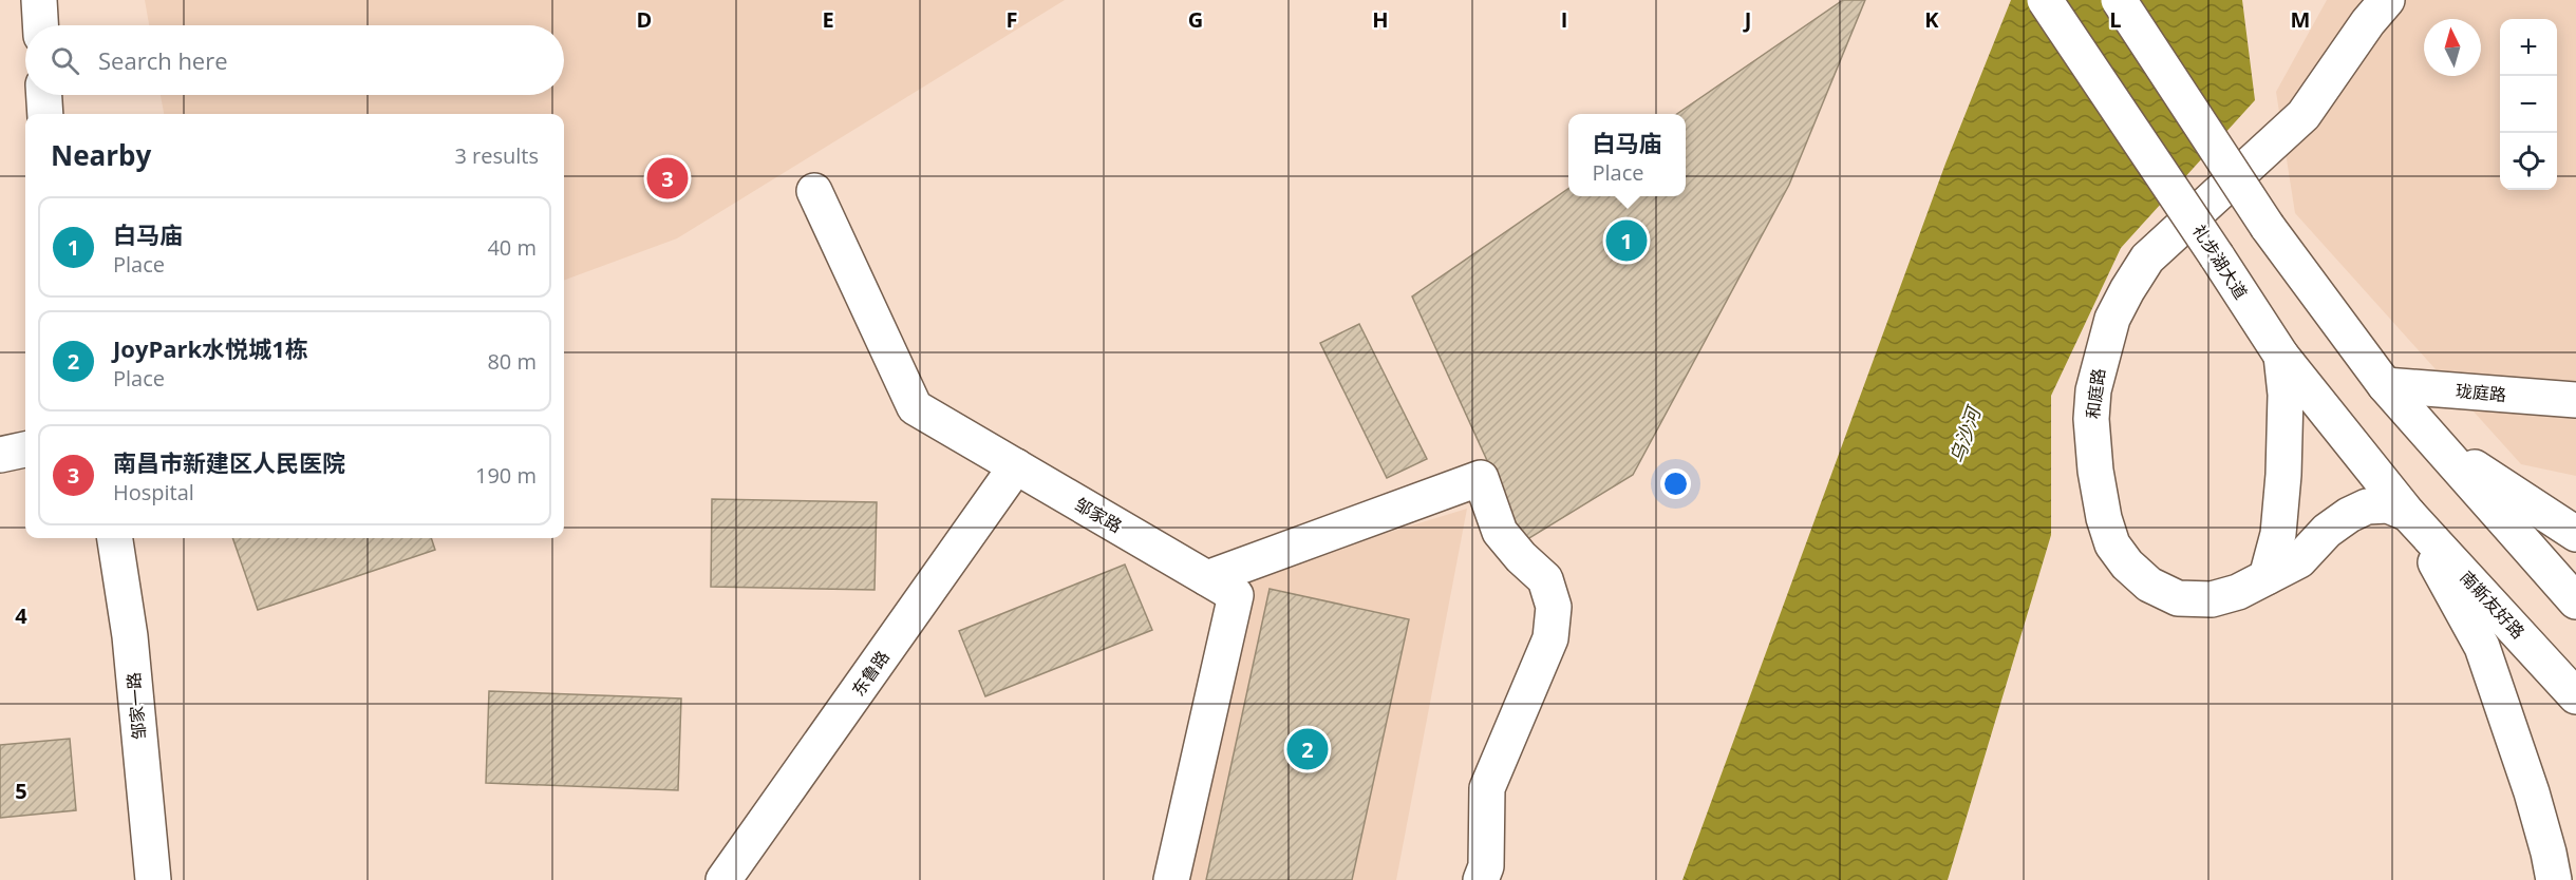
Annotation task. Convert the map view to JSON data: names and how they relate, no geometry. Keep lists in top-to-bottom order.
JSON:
{
  "streets": {
    "main road": [
      "礼步湖大道",
      "珑庭路",
      "和庭路",
      "邹家路",
      "南斯友好路",
      "东鲁路",
      "邹家一路"
    ]
  },
  "crossings": [
    ["礼步湖大道", "和庭路"],
    ["礼步湖大道", "南斯友好路"],
    ["和庭路", "南斯友好路"],
    ["邹家路", "东鲁路"]
  ],
  "water": ["乌沙河"],
  "north": "top",
  "page": {
    "map_buttons": ["+", "−"],
    "search": "Search here",
    "popup": ["白马庙", "Place"],
    "heading": ["Nearby", "3 results"],
    "pins": ["3", "1", "2"],
    "list": [
      {
        "mark": "1",
        "name": "白马庙",
        "note": "Place",
        "value": "40 m"
      },
      {
        "mark": "2",
        "name": "JoyPark水悦城1栋",
        "note": "Place",
        "value": "80 m"
      },
      {
        "mark": "3",
        "name": "南昌市新建区人民医院",
        "note": "Hospital",
        "value": "190 m"
      }
    ]
  },
  "grid": {
    "columns": [
      "D",
      "E",
      "F",
      "G",
      "H",
      "I",
      "J",
      "K",
      "L",
      "M"
    ],
    "rows": ["4", "5"]
  }
}
